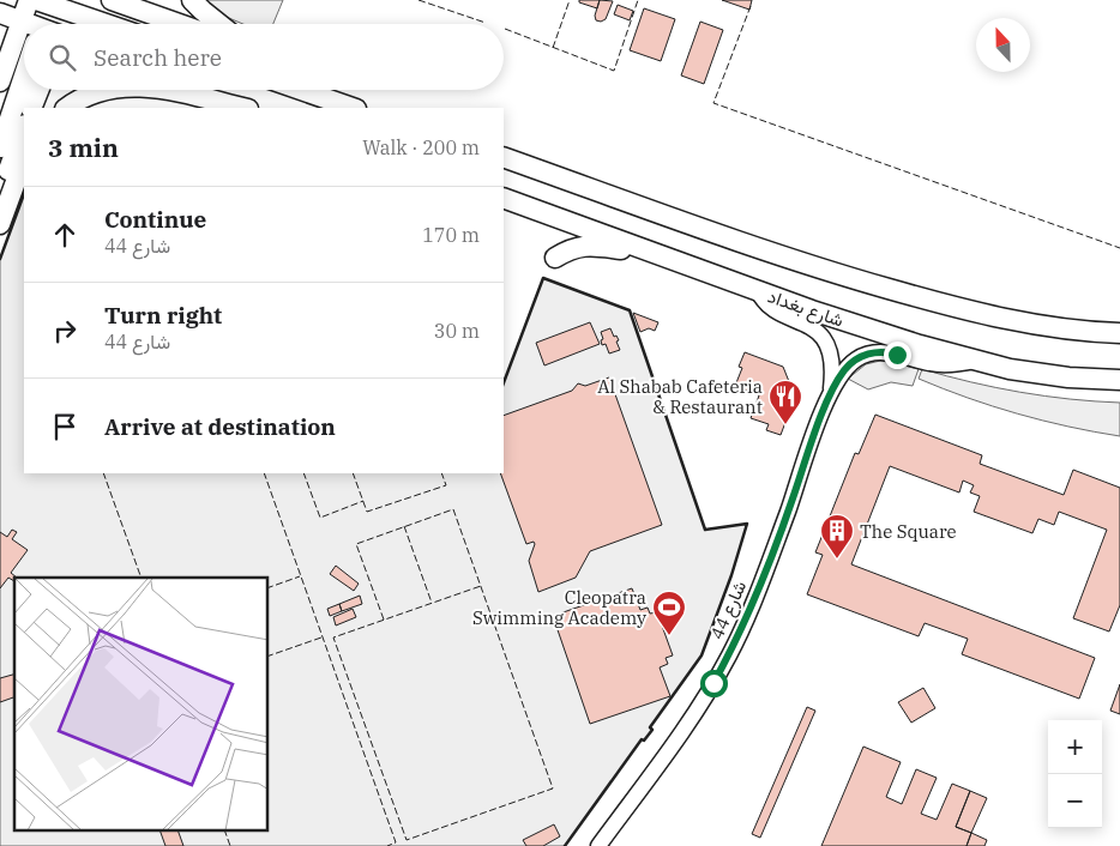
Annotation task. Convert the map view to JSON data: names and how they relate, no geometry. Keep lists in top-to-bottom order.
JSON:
{
  "streets": {
    "main road": ["شارع بغداد"],
    "street": ["شارع 44"]
  },
  "crossings": [
    ["شارع بغداد", "شارع 44"]
  ],
  "places": {
    "restaurant": ["Al Shabab Cafeteria & Restaurant"],
    "building": ["The Square"],
    "sports": ["Cleopatra Swimming Academy"]
  },
  "north": "top",
  "page": {
    "search": "Search here",
    "heading": ["3 min", "Walk · 200 m"],
    "list": [
      ["Continue", "شارع 44", "170 m"],
      ["Turn right", "شارع 44", "30 m"],
      "Arrive at destination"
    ],
    "map_buttons": ["+", "−"]
  }
}
